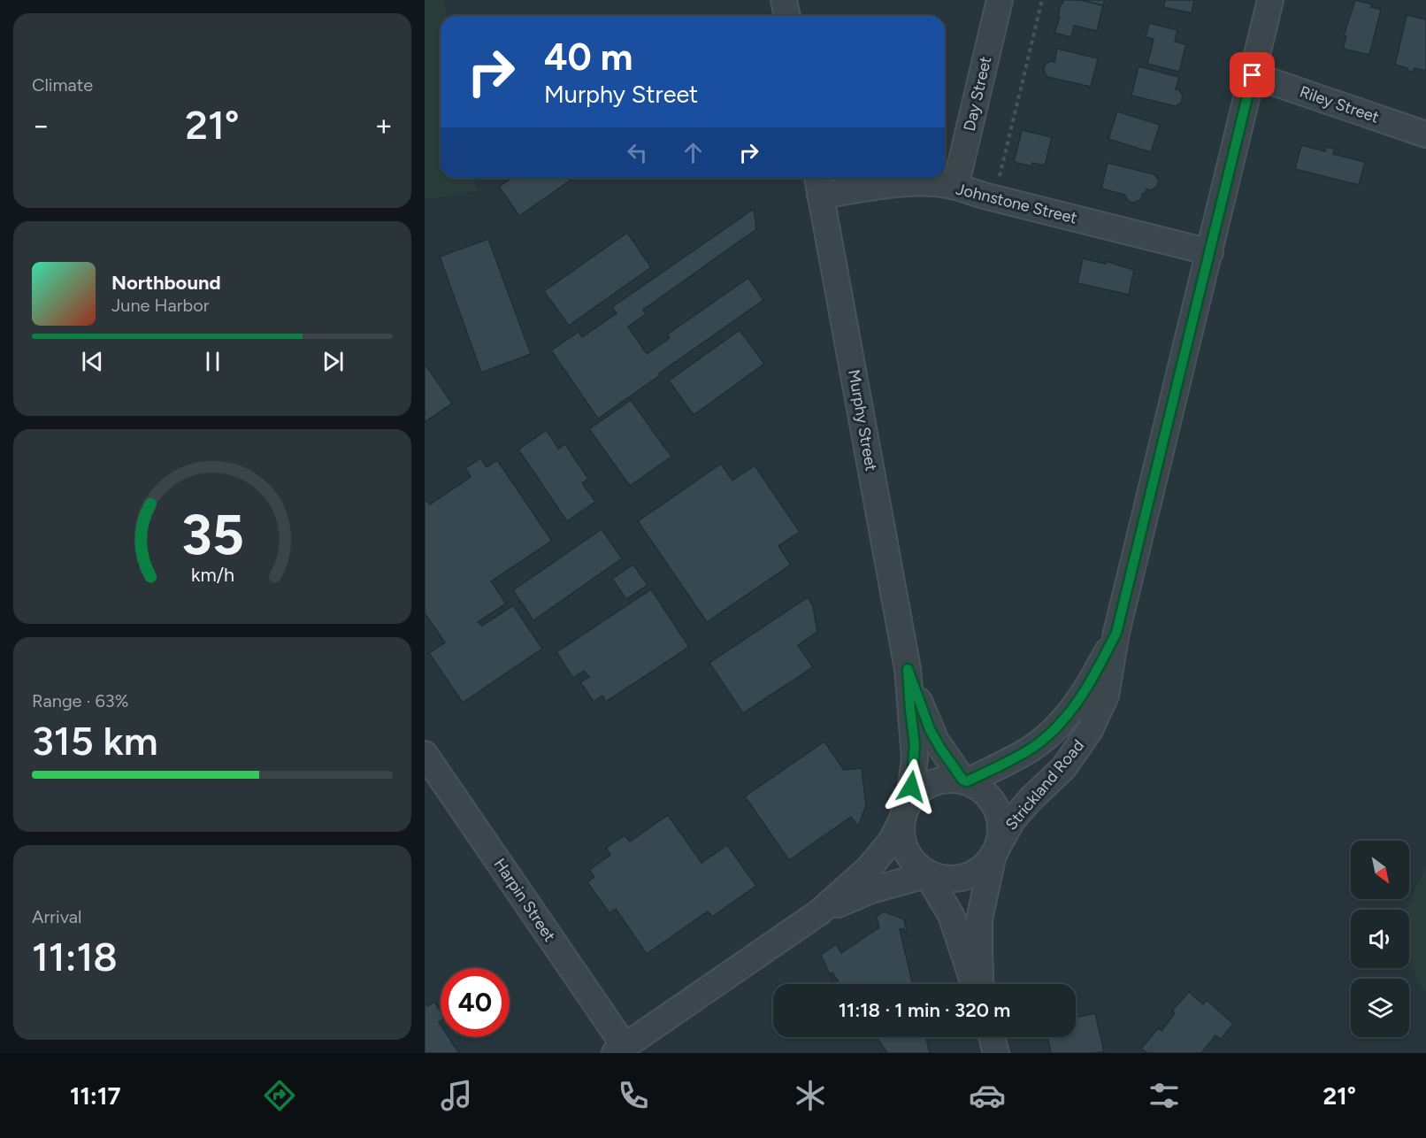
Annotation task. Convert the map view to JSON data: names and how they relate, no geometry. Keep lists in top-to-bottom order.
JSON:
{
  "streets": {
    "street": [
      "Day Street",
      "Riley Street",
      "Johnstone Street",
      "Murphy Street",
      "Strickland Road",
      "Harpin Street"
    ]
  },
  "crossings": [
    ["Day Street", "Johnstone Street"],
    ["Riley Street", "Strickland Road"],
    ["Johnstone Street", "Murphy Street"],
    ["Johnstone Street", "Strickland Road"],
    ["Murphy Street", "Strickland Road"]
  ],
  "north": "bottom right",
  "page": {
    "tile": [
      "Climate",
      ["Range · 63%", "315 km"],
      ["Arrival", "11:18"]
    ],
    "turn": ["40 m", "Murphy Street"],
    "heat": ["−", "21°", "+"],
    "song": ["Northbound", "June Harbor"],
    "limit": "40",
    "trip": "11:18 · 1 min · 320 m",
    "tabs": ["11:17", "21°"],
    "gauge": ["35", "km/h"]
  }
}
